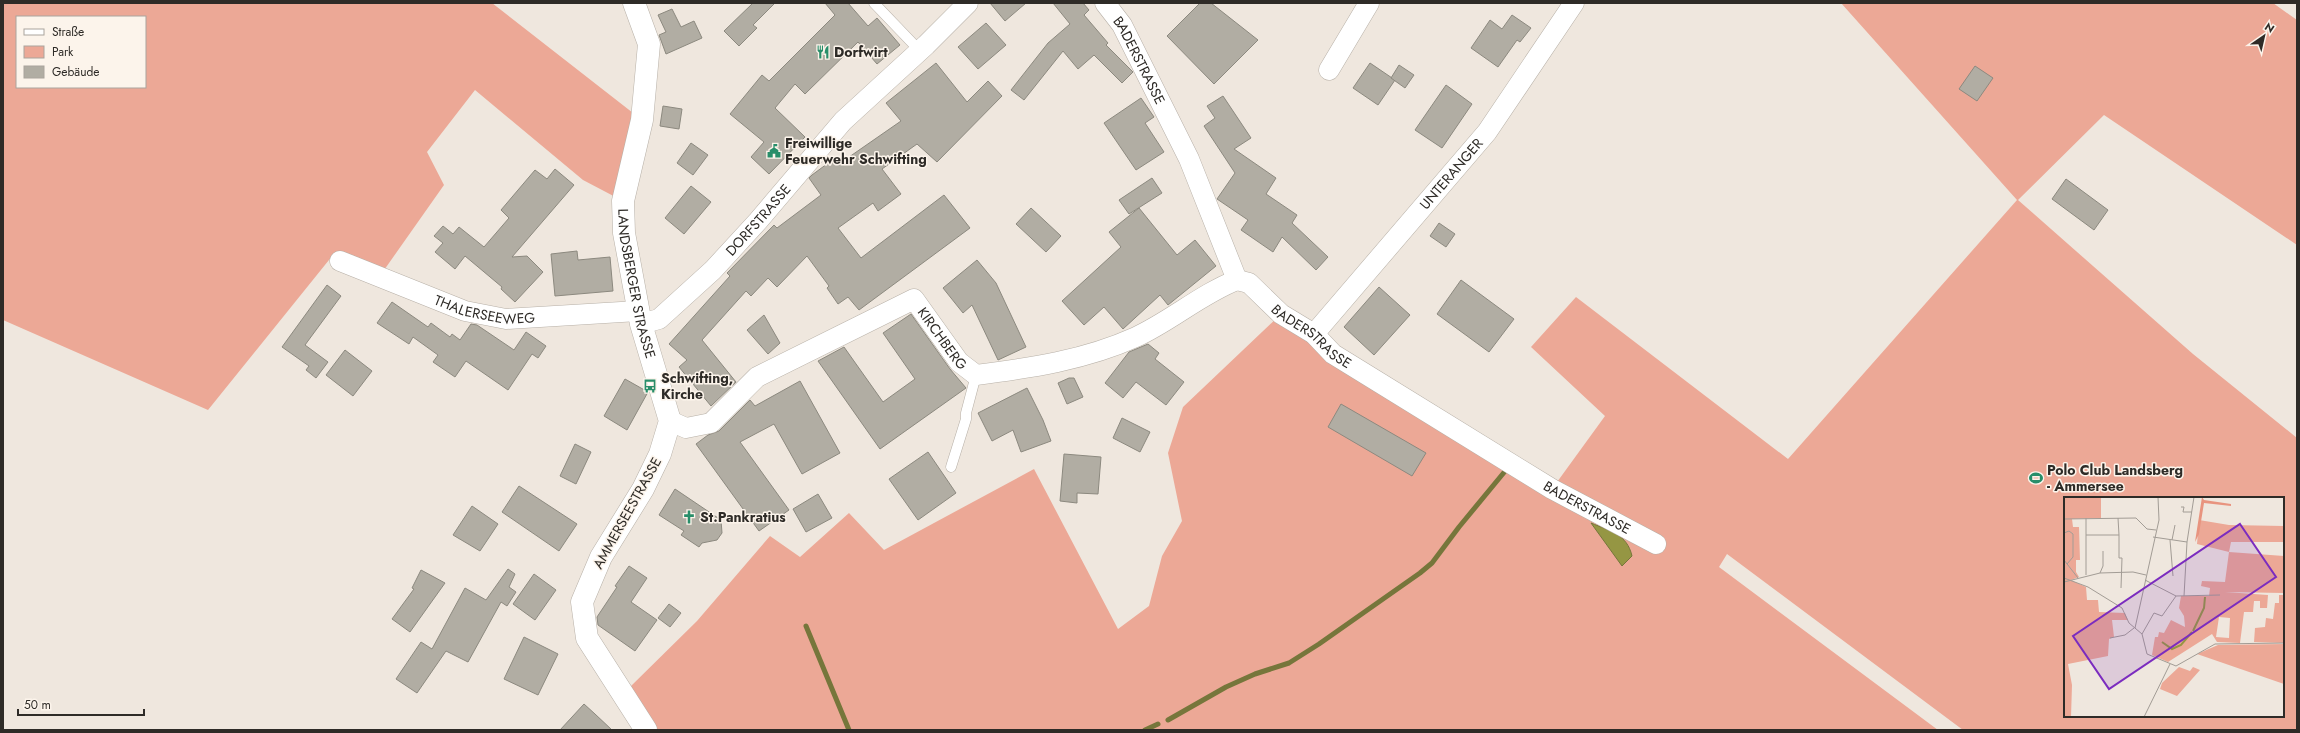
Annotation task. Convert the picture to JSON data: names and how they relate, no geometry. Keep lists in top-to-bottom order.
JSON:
{
  "streets": {
    "street": [
      "BADERSTRASSE",
      "UNTERANGER",
      "DORFSTRASSE",
      "LANDSBERGER STRASSE",
      "THALERSEEWEG",
      "KIRCHBERG",
      "AMMERSEESTRASSE"
    ]
  },
  "crossings": [
    ["BADERSTRASSE", "UNTERANGER"],
    ["BADERSTRASSE", "KIRCHBERG"],
    ["DORFSTRASSE", "LANDSBERGER STRASSE"],
    ["DORFSTRASSE", "THALERSEEWEG"],
    ["LANDSBERGER STRASSE", "THALERSEEWEG"],
    ["LANDSBERGER STRASSE", "KIRCHBERG"],
    ["LANDSBERGER STRASSE", "AMMERSEESTRASSE"],
    ["KIRCHBERG", "AMMERSEESTRASSE"]
  ],
  "places": {
    "restaurant": ["Dorfwirt"],
    "public building": ["Freiwillige Feuerwehr Schwifting"],
    "bus stop": ["Schwifting, Kirche"],
    "sports": ["Polo Club Landsberg - Ammersee"],
    "church": ["St.Pankratius"]
  },
  "legend": ["Straße", "Park", "Gebäude"],
  "scale_bar": "50 m",
  "north": "top right"
}
